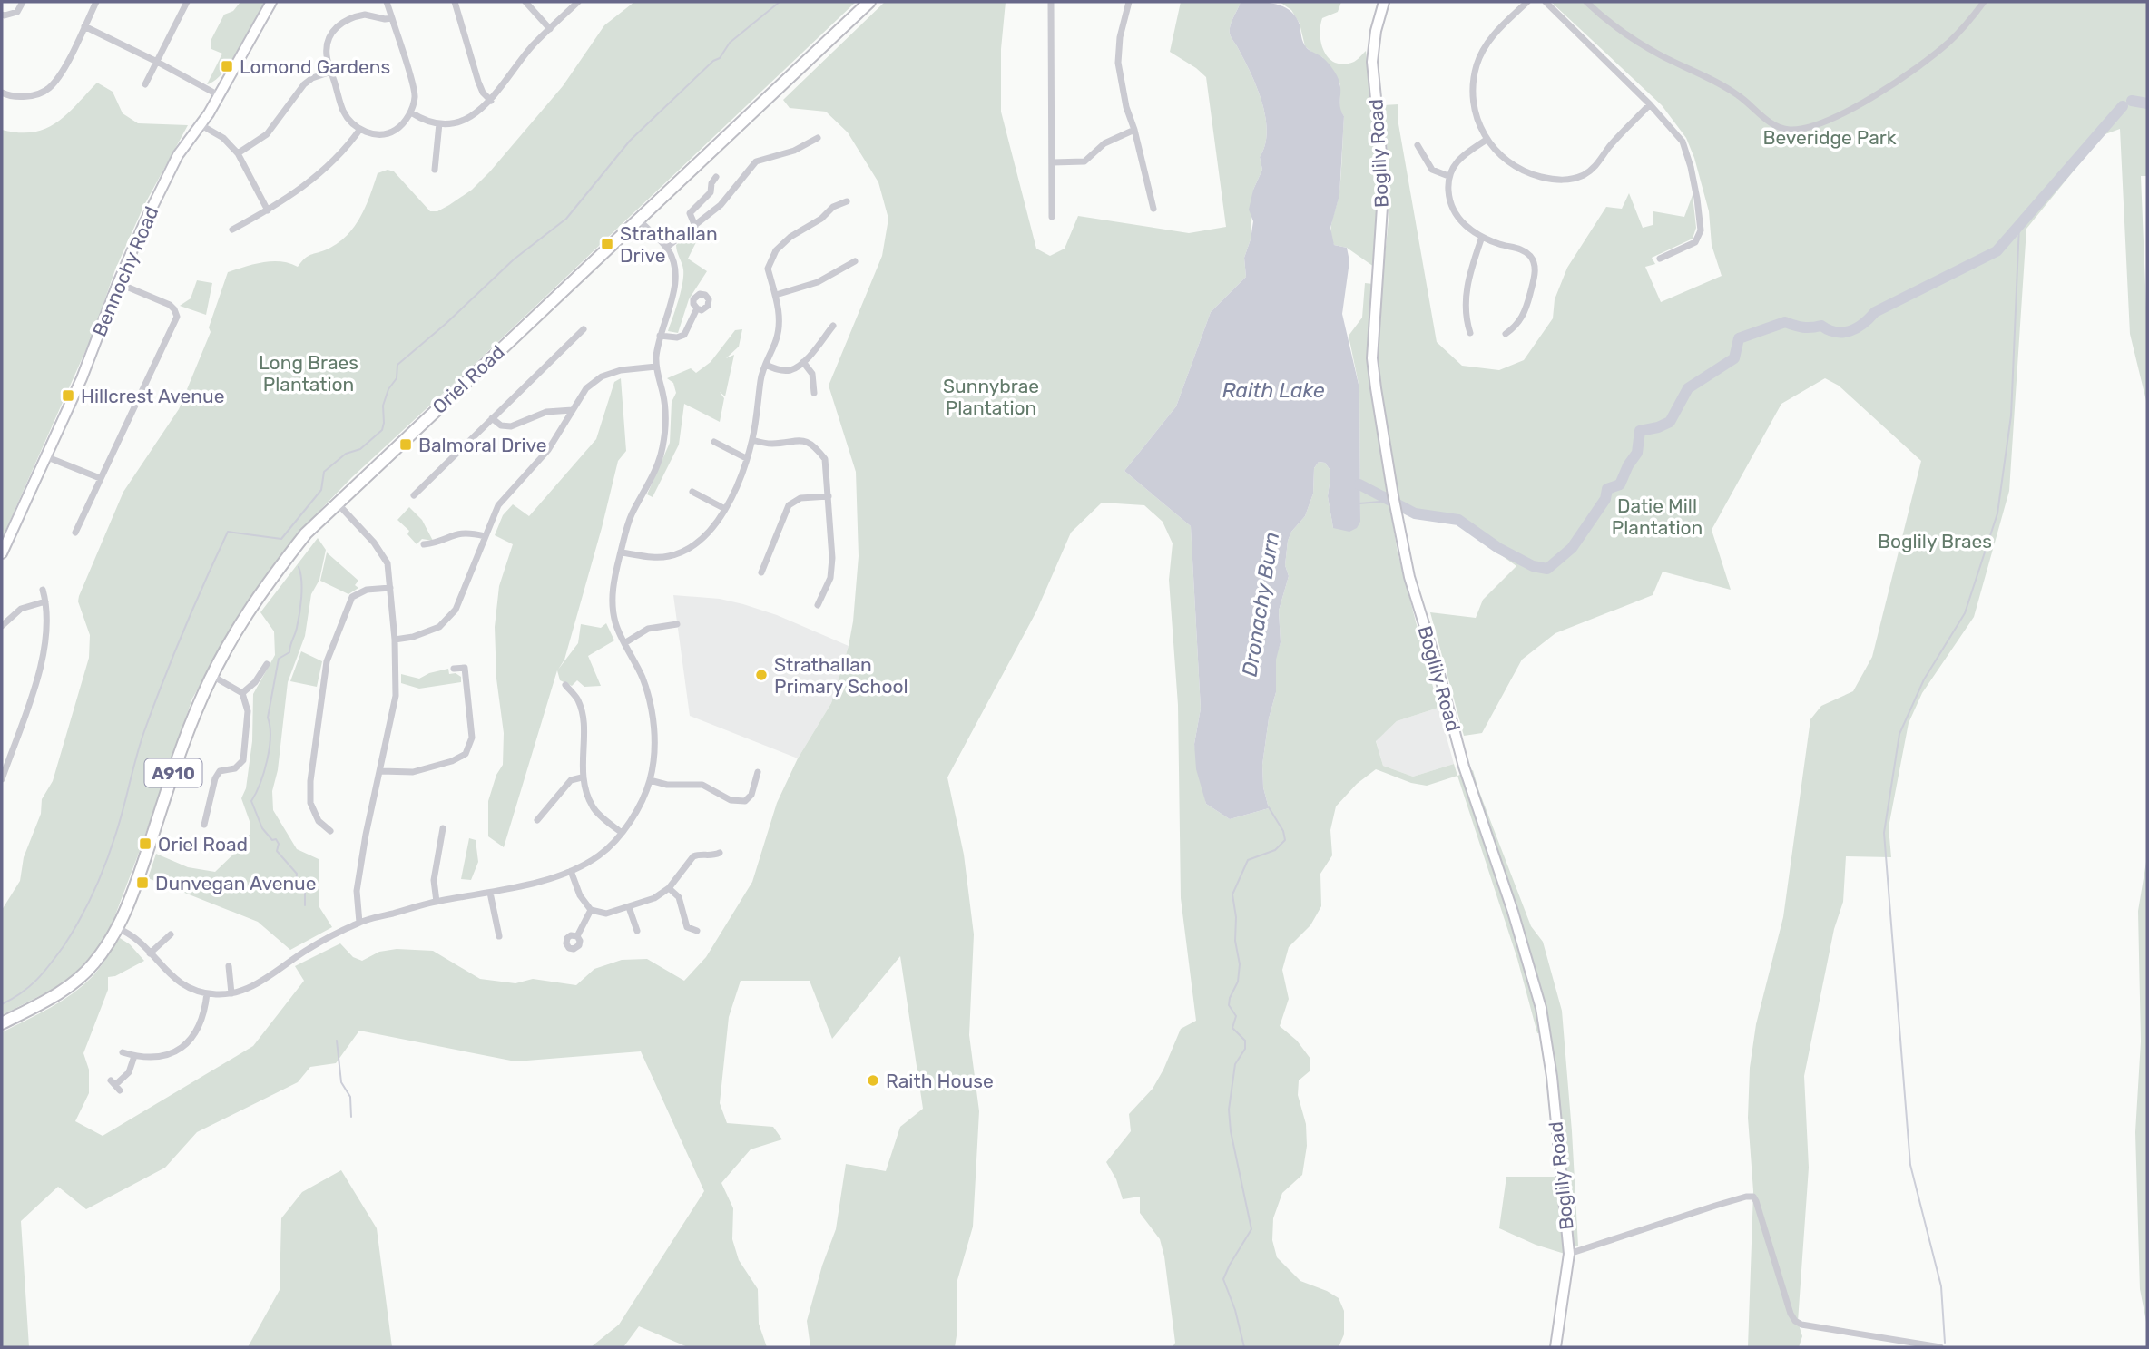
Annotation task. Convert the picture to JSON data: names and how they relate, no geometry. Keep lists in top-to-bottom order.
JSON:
{
  "streets": {
    "main road": [
      "Boglily Road",
      "Bennochy Road",
      "Oriel Road",
      "A910"
    ]
  },
  "water": ["Raith Lake", "Dronachy Burn"],
  "parks": [
    "Beveridge Park",
    "Long Braes Plantation",
    "Sunnybrae Plantation",
    "Datie Mill Plantation",
    "Boglily Braes"
  ],
  "places": {
    "transit": [
      "Lomond Gardens",
      "Strathallan Drive",
      "Hillcrest Avenue",
      "Balmoral Drive",
      "Oriel Road",
      "Dunvegan Avenue"
    ],
    "other": ["Strathallan Primary School", "Raith House"]
  }
}
